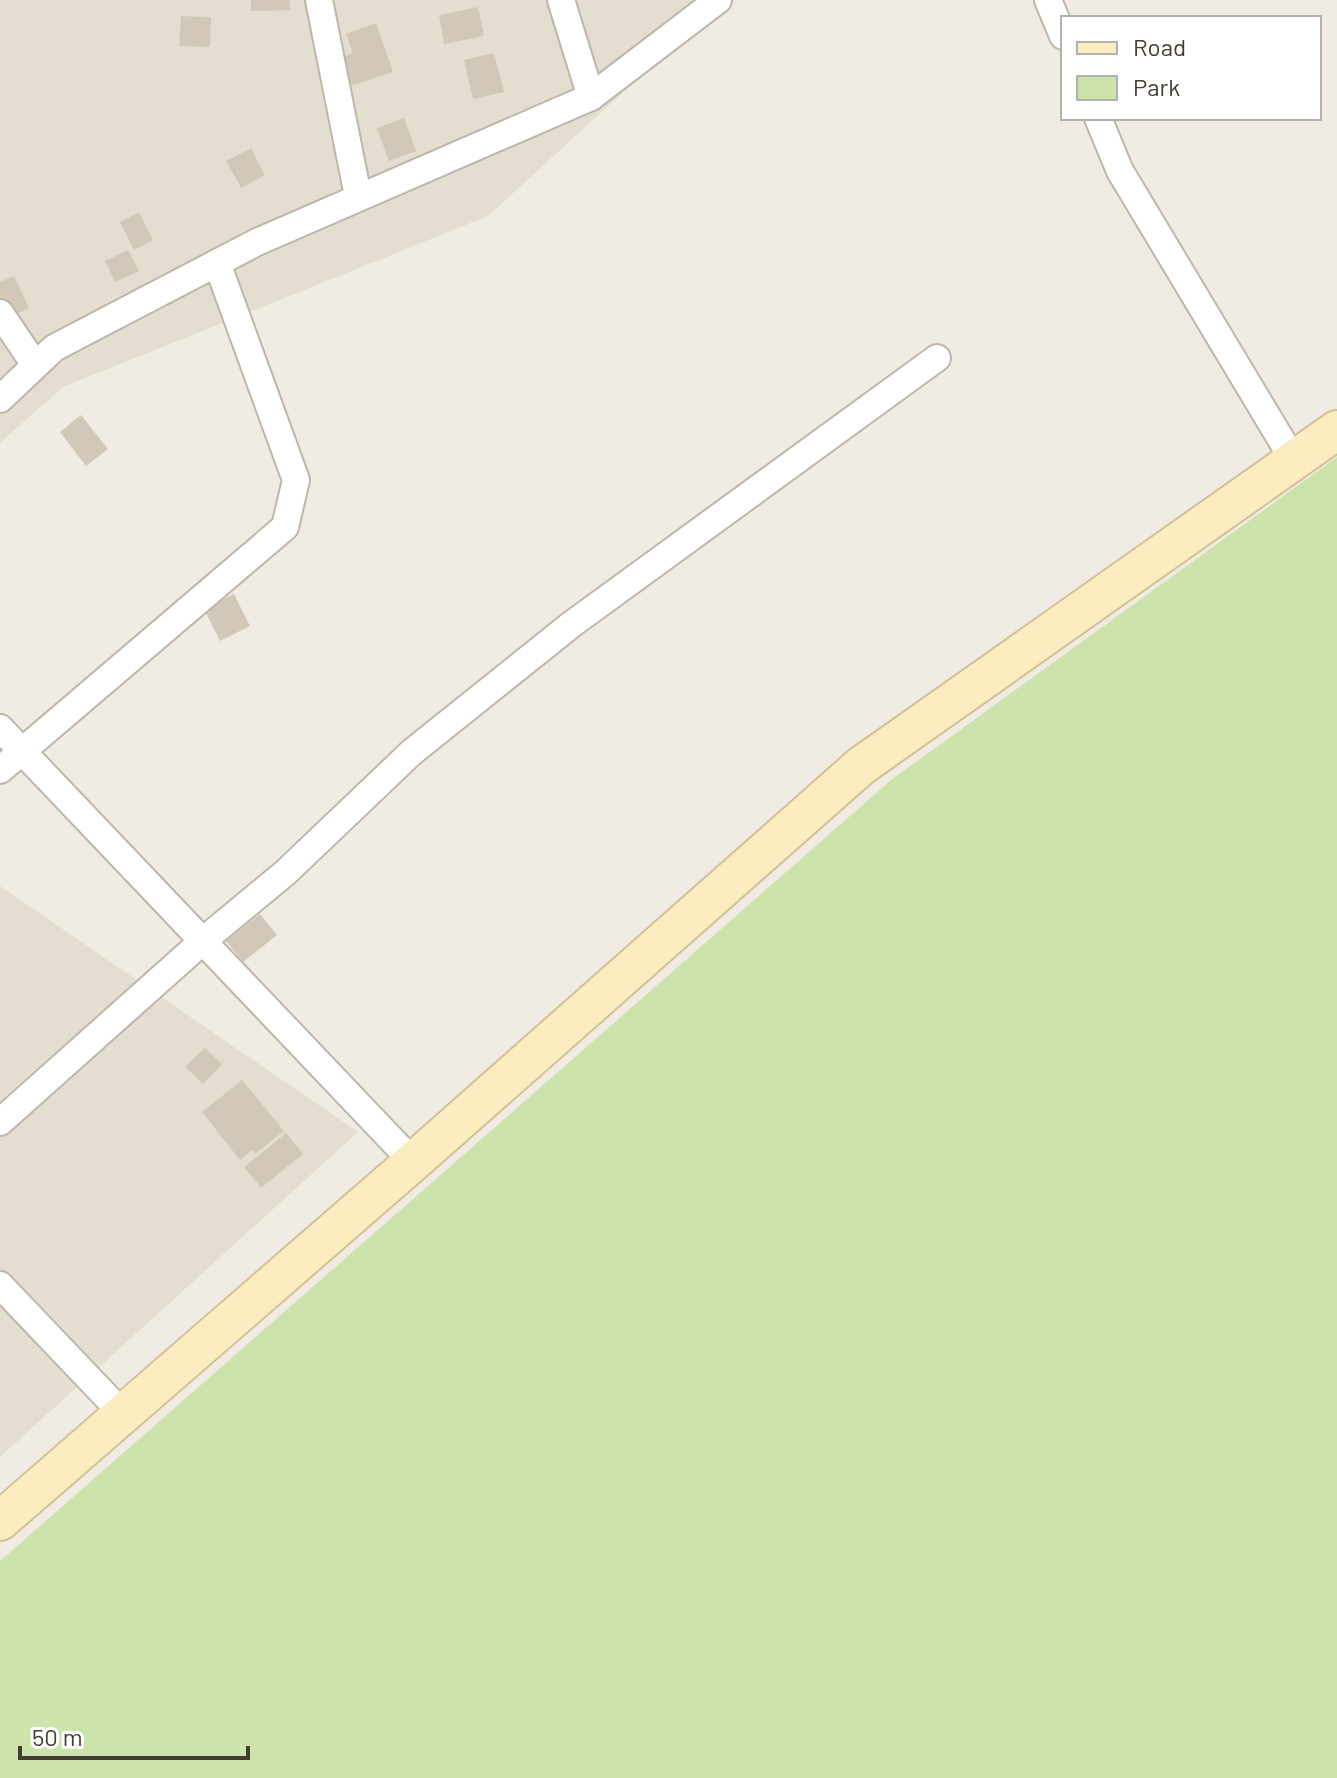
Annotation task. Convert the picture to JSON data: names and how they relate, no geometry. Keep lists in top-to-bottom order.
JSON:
{
  "legend": ["Road", "Park"],
  "scale_bar": "50 m"
}
